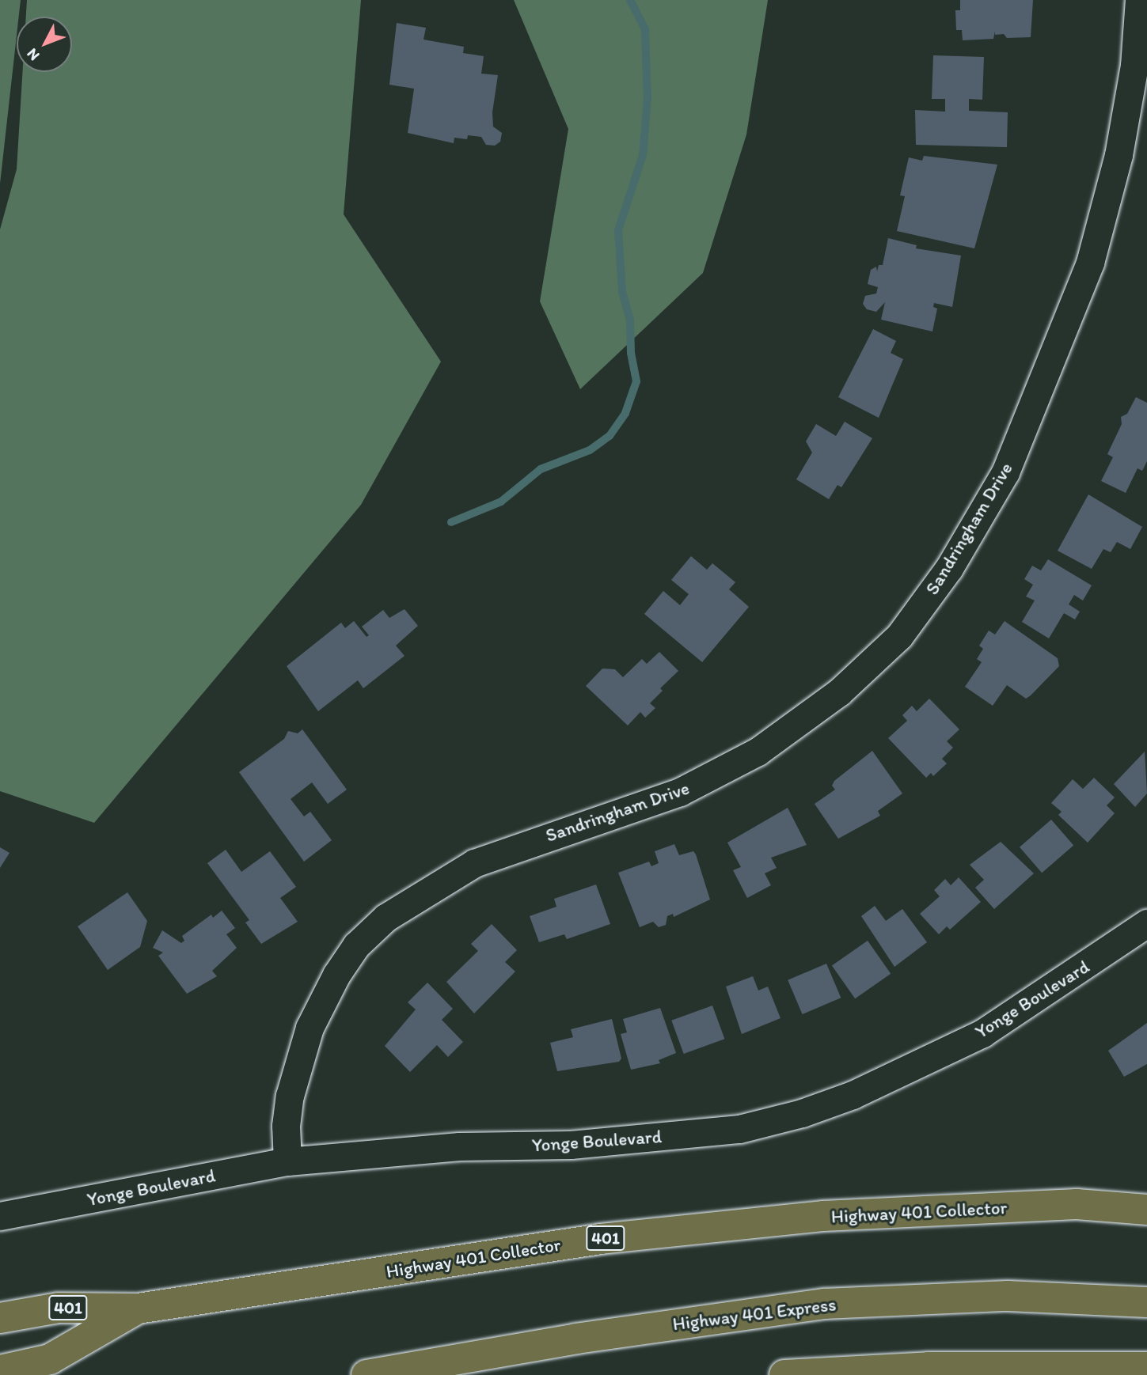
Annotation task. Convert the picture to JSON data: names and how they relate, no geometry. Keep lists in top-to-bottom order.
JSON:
{
  "streets": {
    "highway": ["Highway 401 Collector", "401", "Highway 401 Express"],
    "street": ["Sandringham Drive", "Yonge Boulevard"]
  },
  "crossings": [
    ["Sandringham Drive", "Yonge Boulevard"]
  ],
  "north": "bottom left"
}
